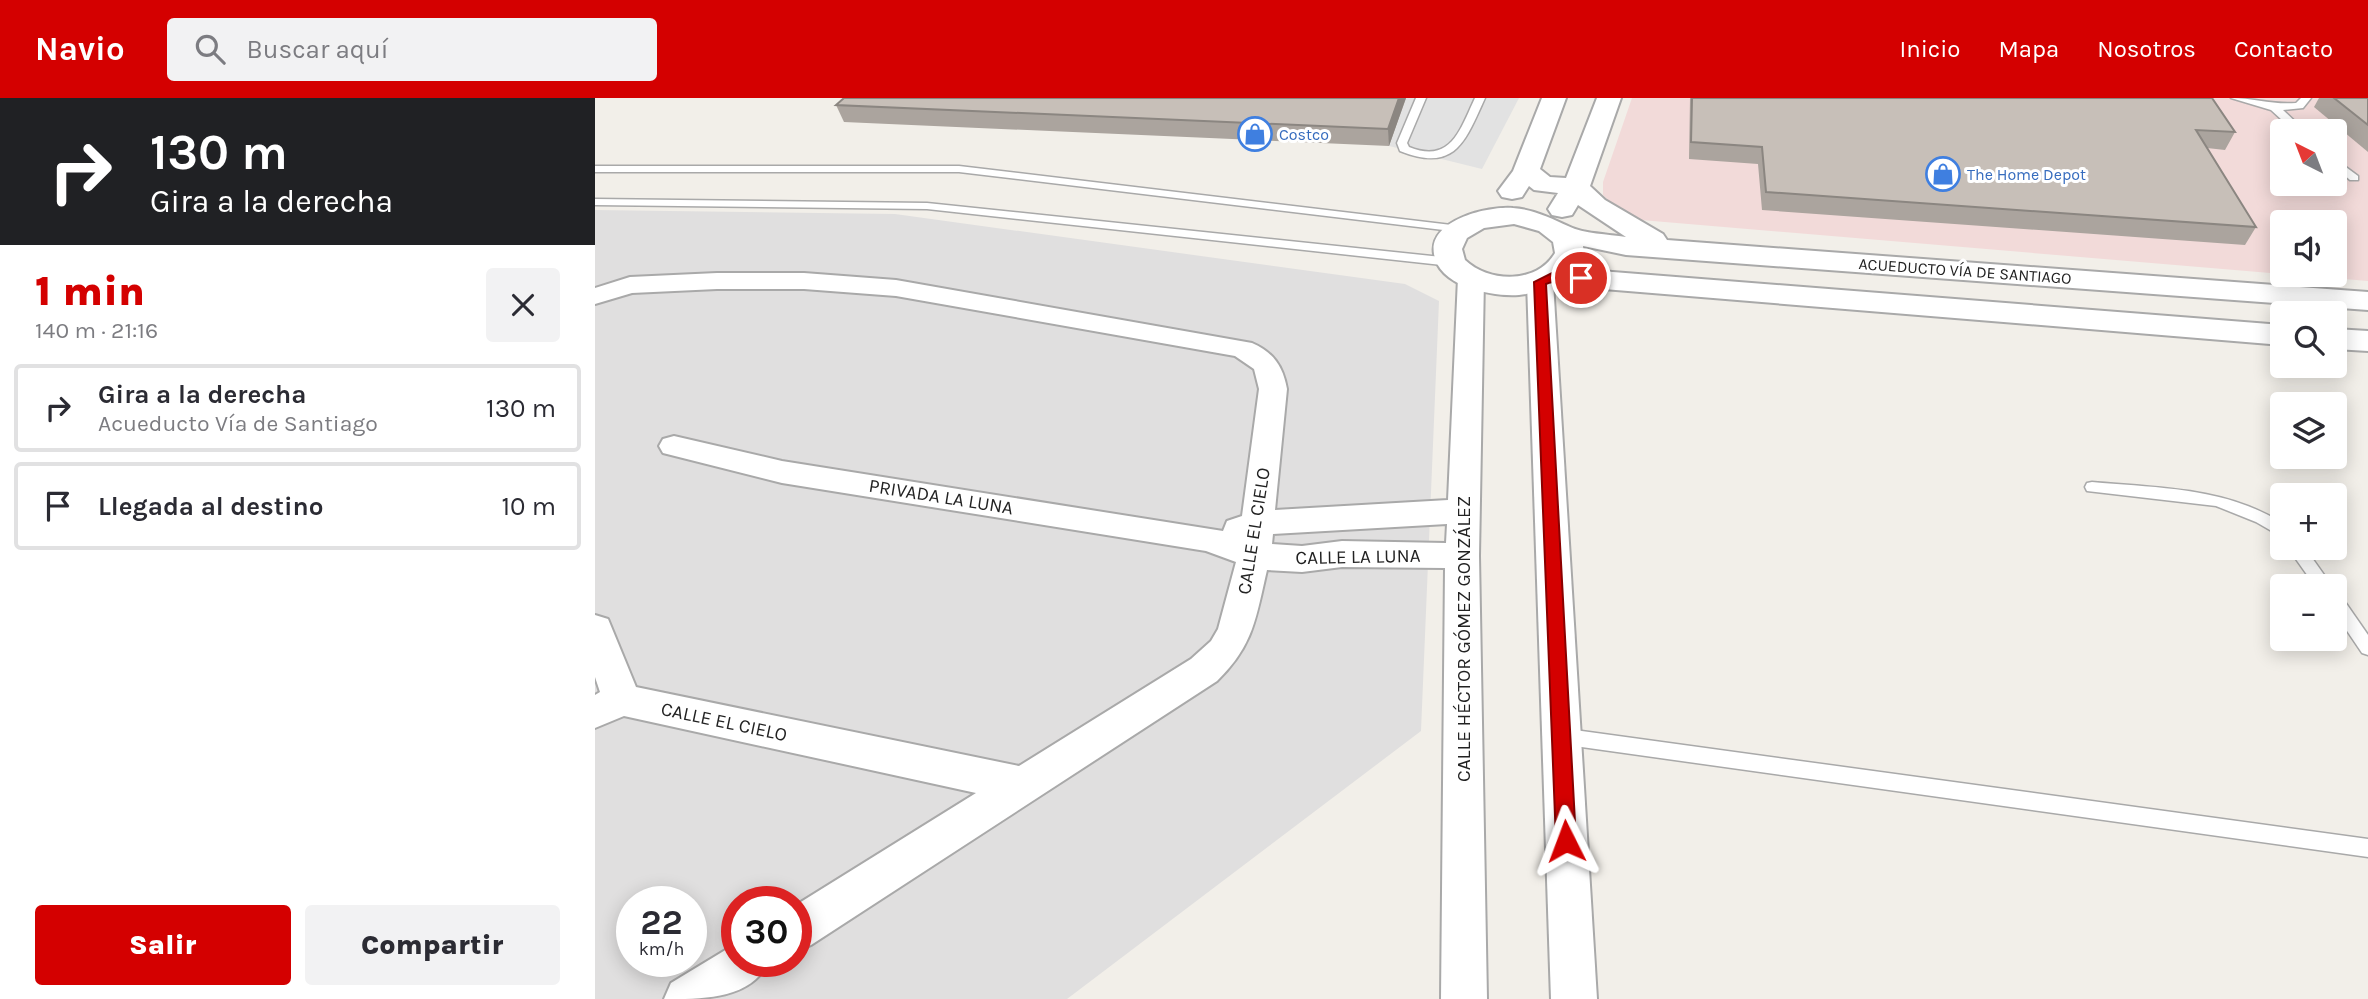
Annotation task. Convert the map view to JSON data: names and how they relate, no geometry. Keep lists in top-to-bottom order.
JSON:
{
  "streets": {
    "street": [
      "ACUEDUCTO VÍA DE SANTIAGO",
      "PRIVADA LA LUNA",
      "CALLE EL CIELO",
      "CALLE LA LUNA",
      "CALLE HÉCTOR GÓMEZ GONZÁLEZ"
    ]
  },
  "crossings": [
    ["ACUEDUCTO VÍA DE SANTIAGO", "CALLE HÉCTOR GÓMEZ GONZÁLEZ"],
    ["PRIVADA LA LUNA", "CALLE EL CIELO"],
    ["PRIVADA LA LUNA", "CALLE LA LUNA"],
    ["CALLE EL CIELO", "CALLE LA LUNA"],
    ["CALLE LA LUNA", "CALLE HÉCTOR GÓMEZ GONZÁLEZ"]
  ],
  "places": {
    "shop": ["Costco", "The Home Depot"]
  },
  "north": "top left",
  "page": {
    "header": "Navio",
    "search": "Buscar aquí",
    "nav": [
      "Inicio",
      "Mapa",
      "Nosotros",
      "Contacto"
    ],
    "turn": ["130 m", "Gira a la derecha"],
    "map_buttons": ["+", "−"],
    "heading": ["1 min", "140 m · 21:16"],
    "list": [
      {
        "name": "Gira a la derecha",
        "note": "Acueducto Vía de Santiago",
        "value": "130 m"
      },
      {
        "name": "Llegada al destino",
        "value": "10 m"
      }
    ],
    "speed": "22 km/h",
    "limit": "30",
    "buttons": ["Salir", "Compartir"]
  }
}
